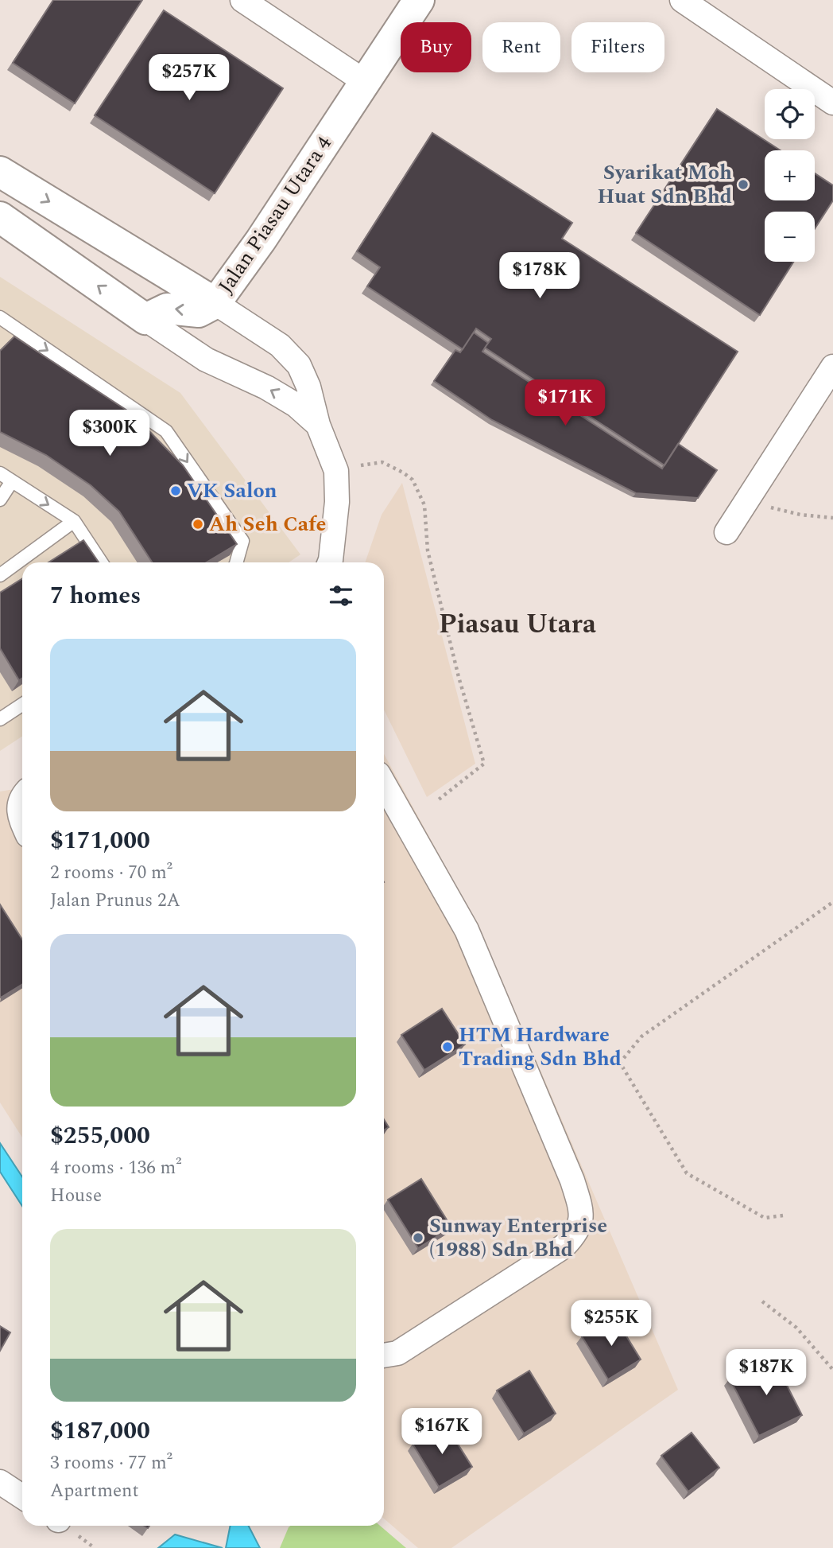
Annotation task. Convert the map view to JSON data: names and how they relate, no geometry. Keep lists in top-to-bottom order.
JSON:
{
  "streets": {
    "street": ["Jalan Piasau Utara 4"]
  },
  "districts": ["Piasau Utara"],
  "places": [
    "Syarikat Moh Huat Sdn Bhd",
    "VK Salon",
    "Ah Seh Cafe",
    "HTM Hardware Trading Sdn Bhd",
    "Sunway Enterprise (1988) Sdn Bhd"
  ],
  "page": {
    "chip": ["Buy", "Rent", "Filters"],
    "price": [
      "$257K",
      "$178K",
      "$171K",
      "$300K",
      "$255K",
      "$187K",
      "$167K"
    ],
    "map_buttons": ["+", "−"],
    "heading": "7 homes",
    "list": [
      {
        "name": "$171,000",
        "note": "2 rooms · 70 m² · Jalan Prunus 2A"
      },
      {
        "name": "$255,000",
        "note": "4 rooms · 136 m² · House"
      },
      {
        "name": "$187,000",
        "note": "3 rooms · 77 m² · Apartment"
      }
    ]
  }
}
